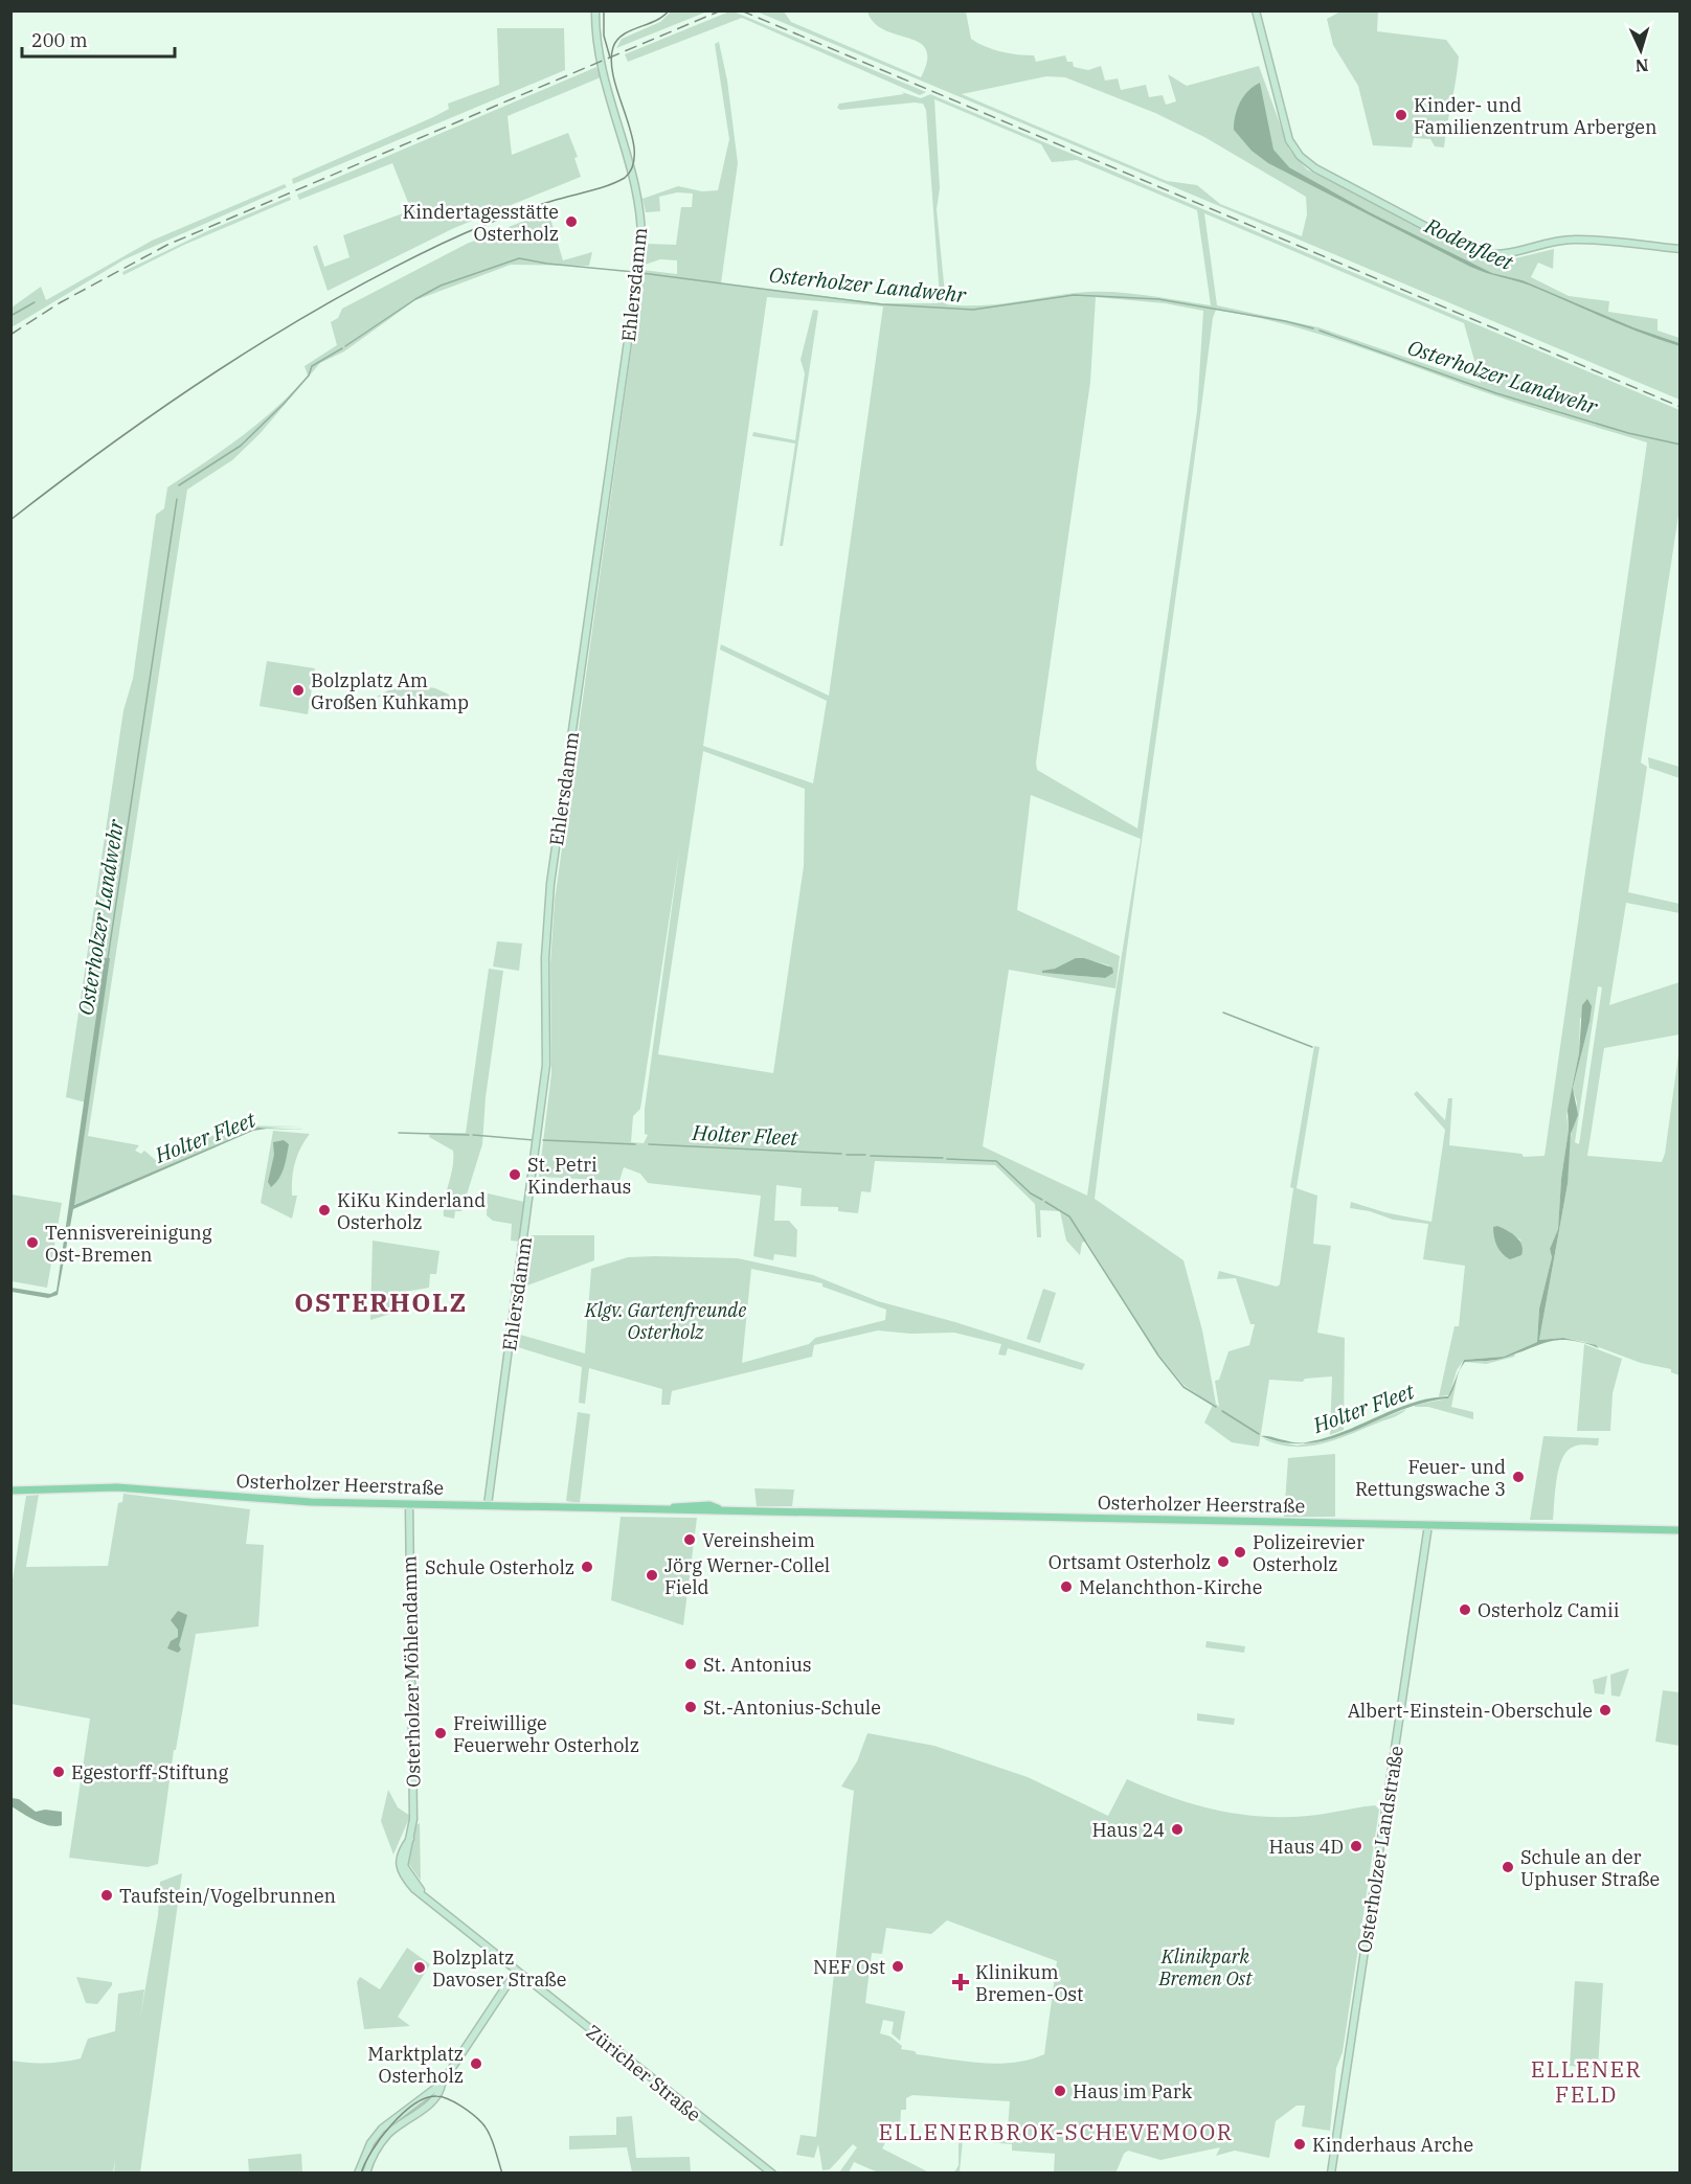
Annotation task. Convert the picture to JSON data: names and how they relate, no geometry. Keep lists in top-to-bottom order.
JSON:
{
  "streets": {
    "main road": ["Osterholzer Heerstraße"],
    "street": [
      "Ehlersdamm",
      "Osterholzer Möhlendamm",
      "Osterholzer Landstraße",
      "Züricher Straße"
    ]
  },
  "crossings": [
    ["Ehlersdamm", "Osterholzer Heerstraße"],
    ["Osterholzer Heerstraße", "Osterholzer Möhlendamm"],
    ["Osterholzer Heerstraße", "Osterholzer Landstraße"],
    ["Osterholzer Möhlendamm", "Züricher Straße"]
  ],
  "districts": ["OSTERHOLZ", "ELLENER FELD", "ELLENERBROK-SCHEVEMOOR"],
  "water": ["Rodenfleet", "Osterholzer Landwehr", "Holter Fleet"],
  "parks": ["Klgv. Gartenfreunde Osterholz", "Klinikpark Bremen Ost"],
  "places": {
    "other": [
      "Kinder- und Familienzentrum Arbergen",
      "Kindertagesstätte Osterholz",
      "Bolzplatz Am Großen Kuhkamp",
      "St. Petri Kinderhaus",
      "KiKu Kinderland Osterholz",
      "Tennisvereinigung Ost-Bremen",
      "Feuer- und Rettungswache 3",
      "Vereinsheim",
      "Polizeirevier Osterholz",
      "Ortsamt Osterholz",
      "Schule Osterholz",
      "Jörg Werner-Collel Field",
      "Melanchthon-Kirche",
      "Osterholz Camii",
      "St. Antonius",
      "St.-Antonius-Schule",
      "Albert-Einstein-Oberschule",
      "Freiwillige Feuerwehr Osterholz",
      "Egestorff-Stiftung",
      "Haus 24",
      "Haus 4D",
      "Schule an der Uphuser Straße",
      "Taufstein/Vogelbrunnen",
      "NEF Ost",
      "Bolzplatz Davoser Straße",
      "Marktplatz Osterholz",
      "Haus im Park",
      "Kinderhaus Arche"
    ],
    "health": ["Klinikum Bremen-Ost"]
  },
  "scale_bar": "200 m",
  "north": "bottom"
}
